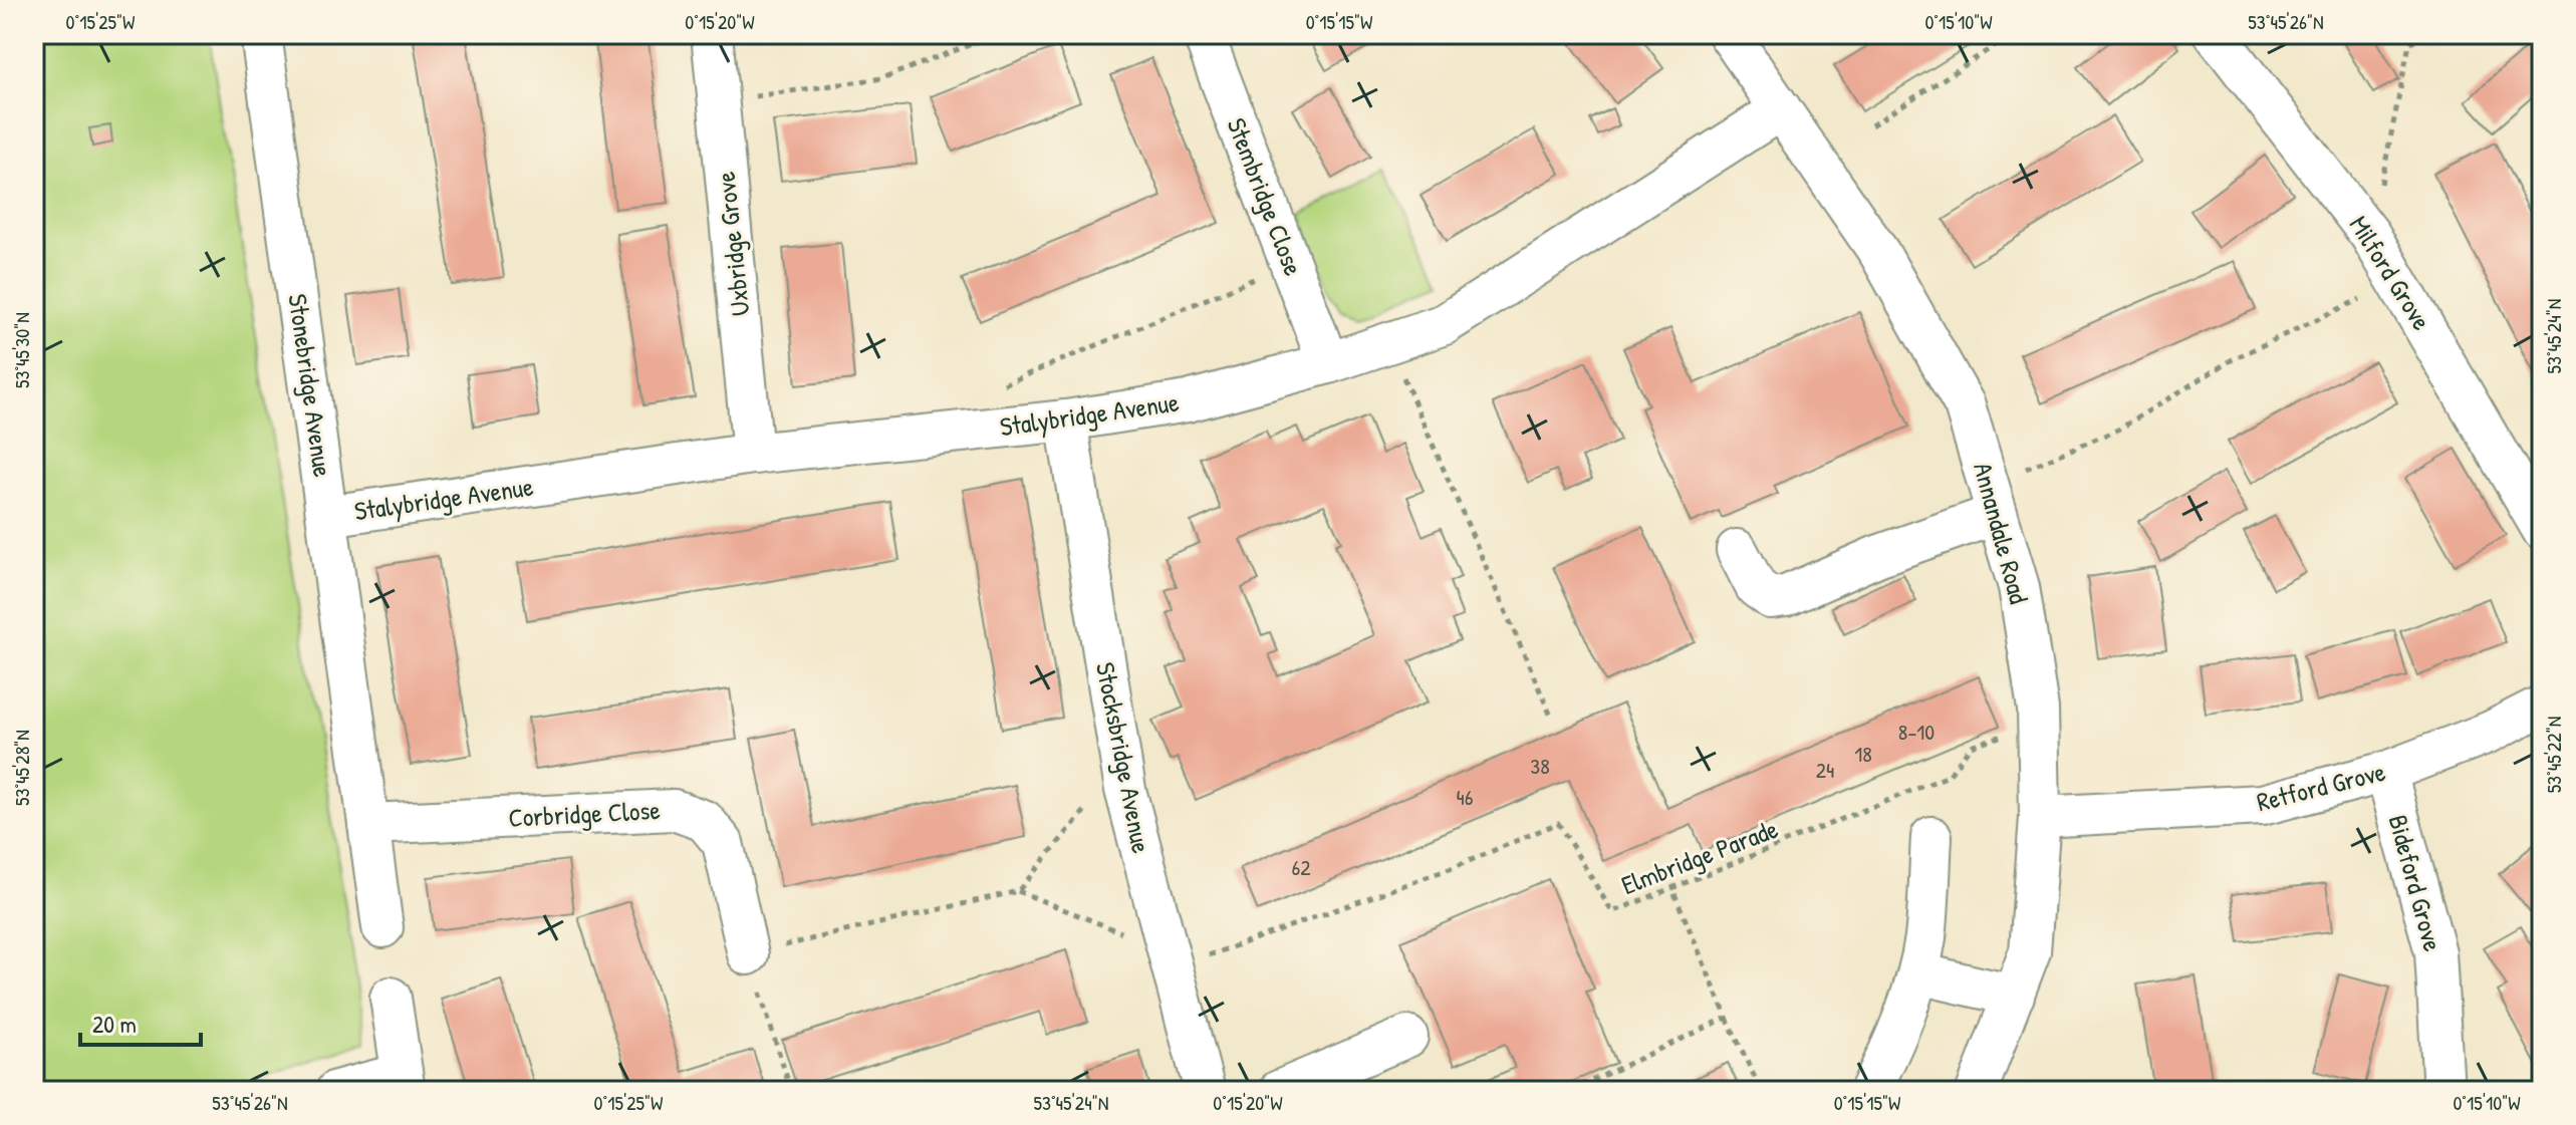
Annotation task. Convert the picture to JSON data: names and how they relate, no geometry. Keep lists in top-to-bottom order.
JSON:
{
  "streets": {
    "street": [
      "Stembridge Close",
      "Uxbridge Grove",
      "Milford Grove",
      "Stonebridge Avenue",
      "Stalybridge Avenue",
      "Annandale Road",
      "Stocksbridge Avenue",
      "Retford Grove",
      "Corbridge Close",
      "Bideford Grove"
    ],
    "path": ["Elmbridge Parade"]
  },
  "crossings": [
    ["Stembridge Close", "Stalybridge Avenue"],
    ["Uxbridge Grove", "Stalybridge Avenue"],
    ["Stonebridge Avenue", "Stalybridge Avenue"],
    ["Stonebridge Avenue", "Corbridge Close"],
    ["Stalybridge Avenue", "Annandale Road"],
    ["Stalybridge Avenue", "Stocksbridge Avenue"],
    ["Annandale Road", "Retford Grove"],
    ["Annandale Road", "Elmbridge Parade"],
    ["Stocksbridge Avenue", "Elmbridge Parade"],
    ["Retford Grove", "Bideford Grove"]
  ],
  "house_numbers": [
    "8-10",
    "18",
    "38",
    "24",
    "46",
    "62"
  ],
  "scale_bar": "20 m",
  "coordinates": [
    "0°15'25\"W",
    "0°15'20\"W",
    "0°15'15\"W",
    "0°15'10\"W",
    "53°45'26\"N",
    "53°45'24\"N",
    "53°45'30\"N",
    "53°45'22\"N",
    "53°45'28\"N"
  ]
}
